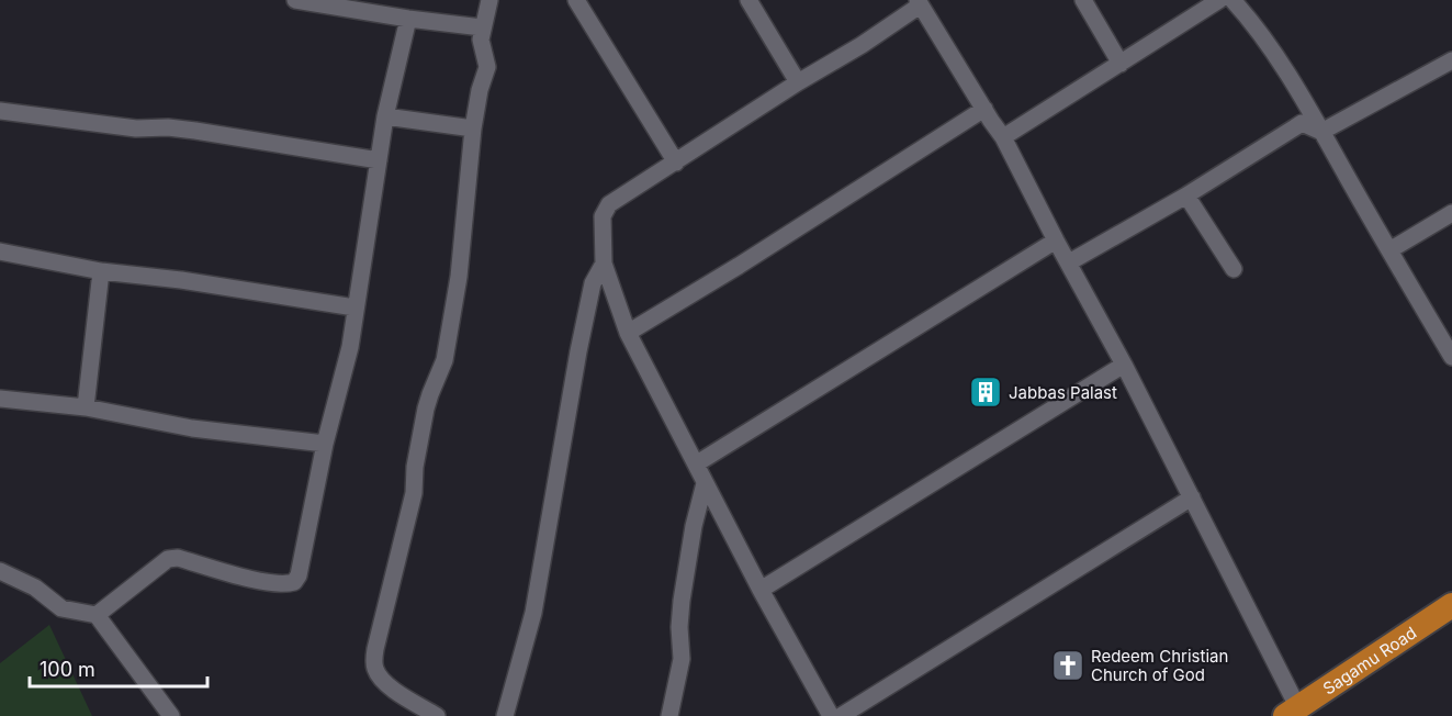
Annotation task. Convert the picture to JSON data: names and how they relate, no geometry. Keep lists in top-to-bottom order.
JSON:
{
  "streets": {
    "highway": ["Sagamu Road"]
  },
  "places": {
    "building": ["Jabbas Palast"],
    "church": ["Redeem Christian Church of God"]
  },
  "scale_bar": "100 m"
}
